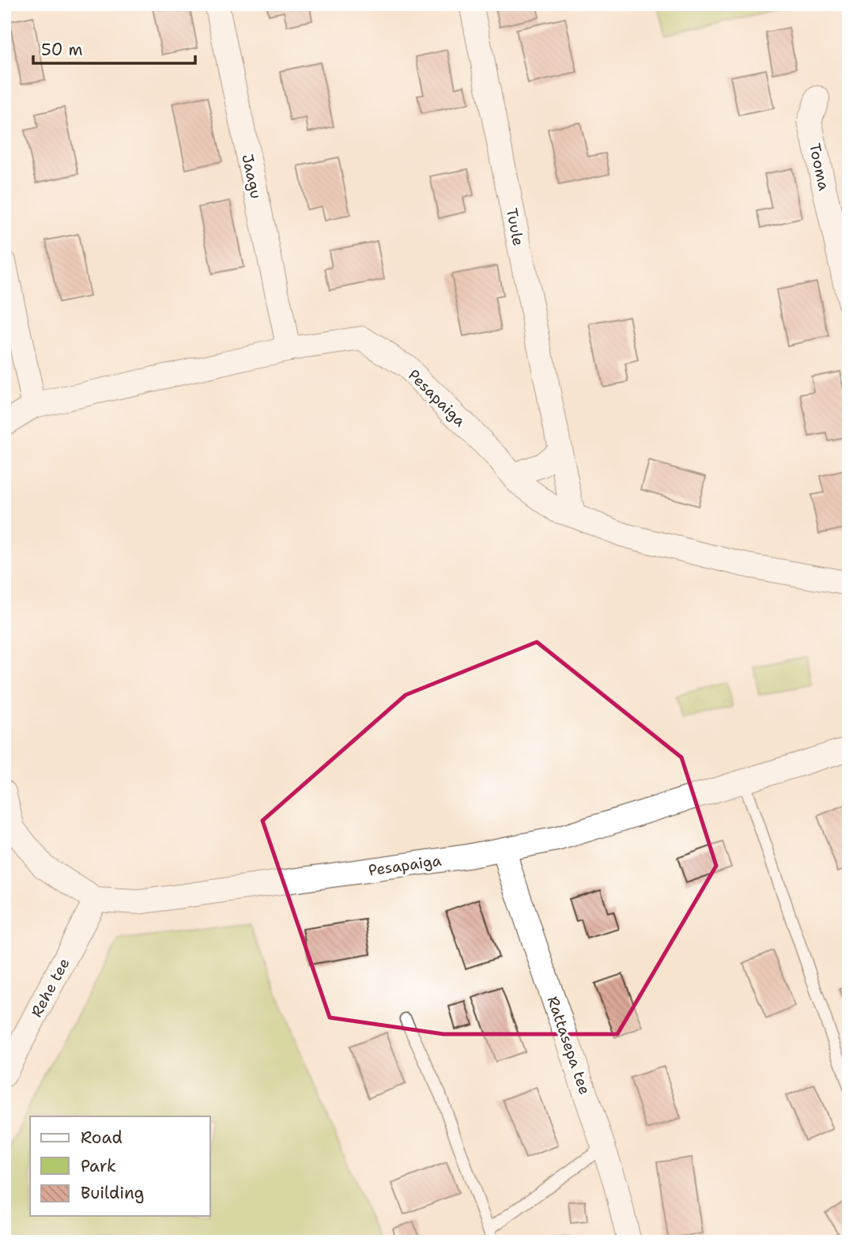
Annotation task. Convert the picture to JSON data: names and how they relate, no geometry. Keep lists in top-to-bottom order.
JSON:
{
  "streets": {
    "street": [
      "Tooma",
      "Jaagu",
      "Tuule",
      "Pesapaiga",
      "Rehe tee",
      "Rattasepa tee"
    ]
  },
  "crossings": [
    ["Jaagu", "Pesapaiga"],
    ["Tuule", "Pesapaiga"],
    ["Pesapaiga", "Rehe tee"],
    ["Pesapaiga", "Rattasepa tee"]
  ],
  "legend": ["Road", "Park", "Building"],
  "scale_bar": "50 m"
}
